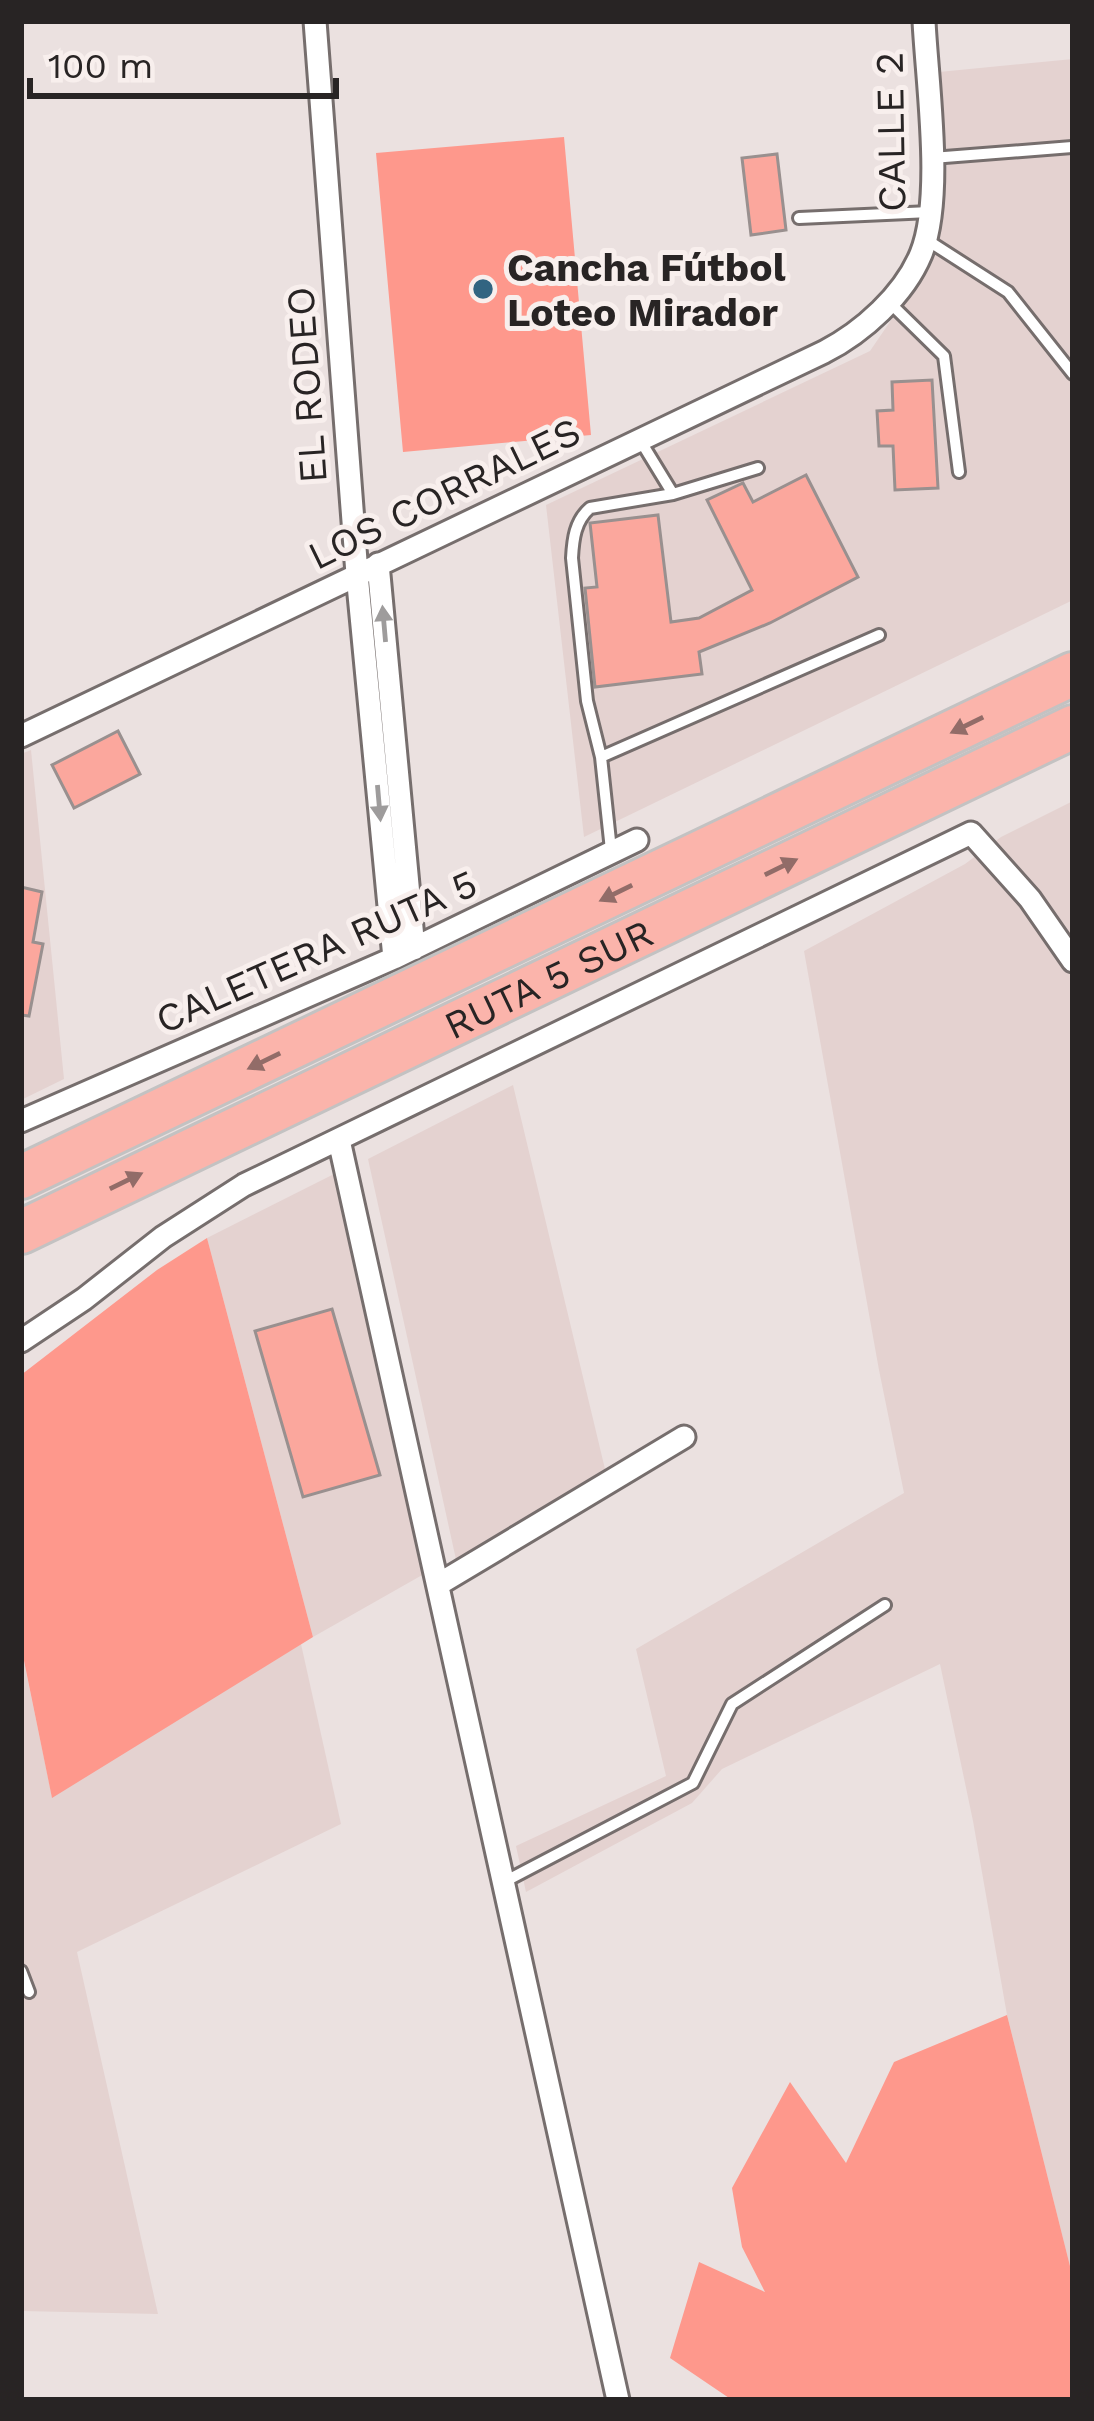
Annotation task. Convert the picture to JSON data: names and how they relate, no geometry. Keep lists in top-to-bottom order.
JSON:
{
  "streets": {
    "highway": ["RUTA 5 SUR"],
    "street": [
      "CALLE 2",
      "EL RODEO",
      "LOS CORRALES",
      "CALETERA RUTA 5"
    ]
  },
  "crossings": [
    ["CALLE 2", "LOS CORRALES"],
    ["EL RODEO", "LOS CORRALES"],
    ["EL RODEO", "CALETERA RUTA 5"]
  ],
  "places": ["Cancha Fútbol Loteo Mirador"],
  "scale_bar": "100 m"
}
